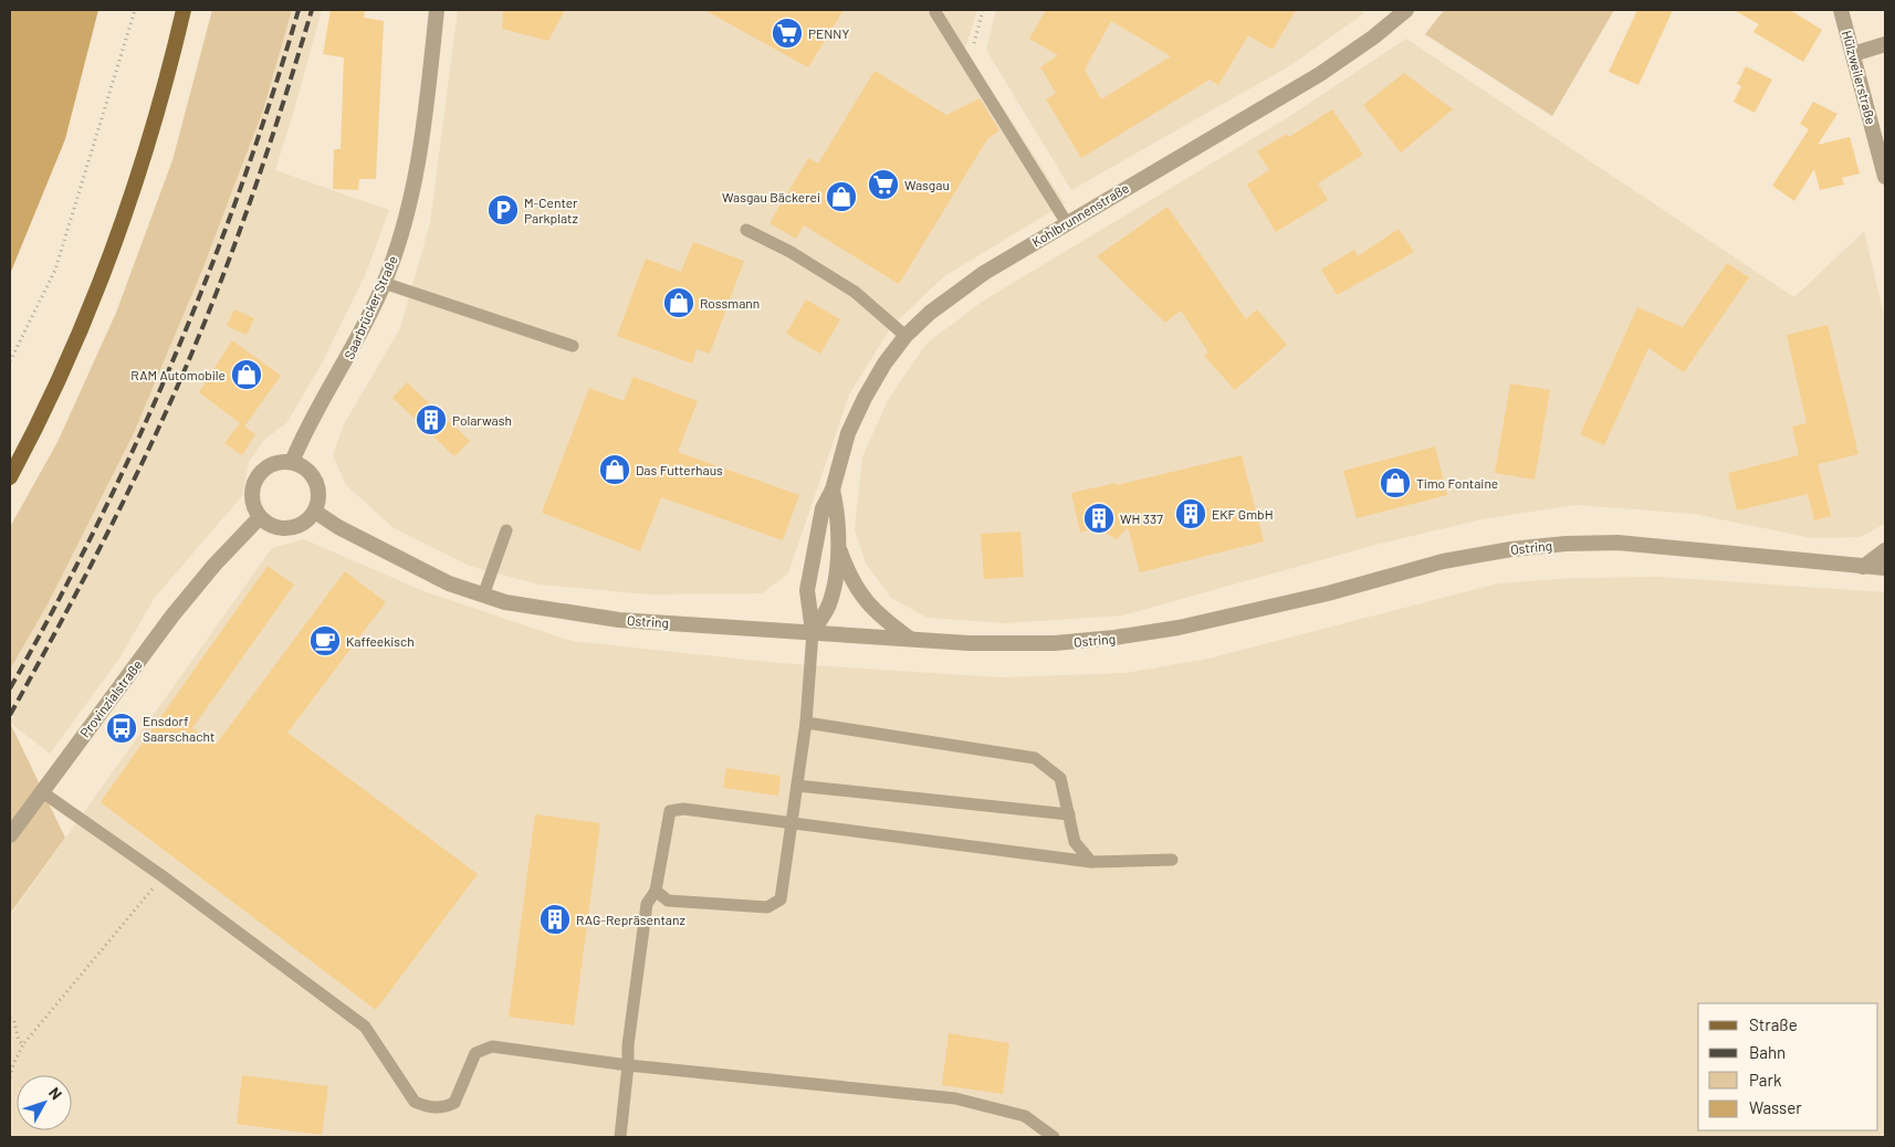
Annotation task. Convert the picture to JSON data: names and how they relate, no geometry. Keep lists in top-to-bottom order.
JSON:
{
  "streets": {
    "street": [
      "Hülzweilerstraße",
      "Kohlbrunnenstraße",
      "Saarbrücker Straße",
      "Ostring",
      "Provinzialstraße"
    ]
  },
  "crossings": [
    ["Kohlbrunnenstraße", "Ostring"],
    ["Saarbrücker Straße", "Ostring"],
    ["Saarbrücker Straße", "Provinzialstraße"],
    ["Ostring", "Provinzialstraße"]
  ],
  "places": {
    "supermarket": ["PENNY", "Wasgau"],
    "shop": [
      "Wasgau Bäckerei",
      "Rossmann",
      "RAM Automobile",
      "Das Futterhaus",
      "Timo Fontaine"
    ],
    "parking": ["M-Center Parkplatz"],
    "building": [
      "Polarwash",
      "EKF GmbH",
      "WH 337",
      "RAG-Repräsentanz"
    ],
    "cafe": ["Kaffeekisch"],
    "bus stop": ["Ensdorf Saarschacht"]
  },
  "legend": [
    "Straße",
    "Bahn",
    "Park",
    "Wasser"
  ],
  "north": "top right"
}
